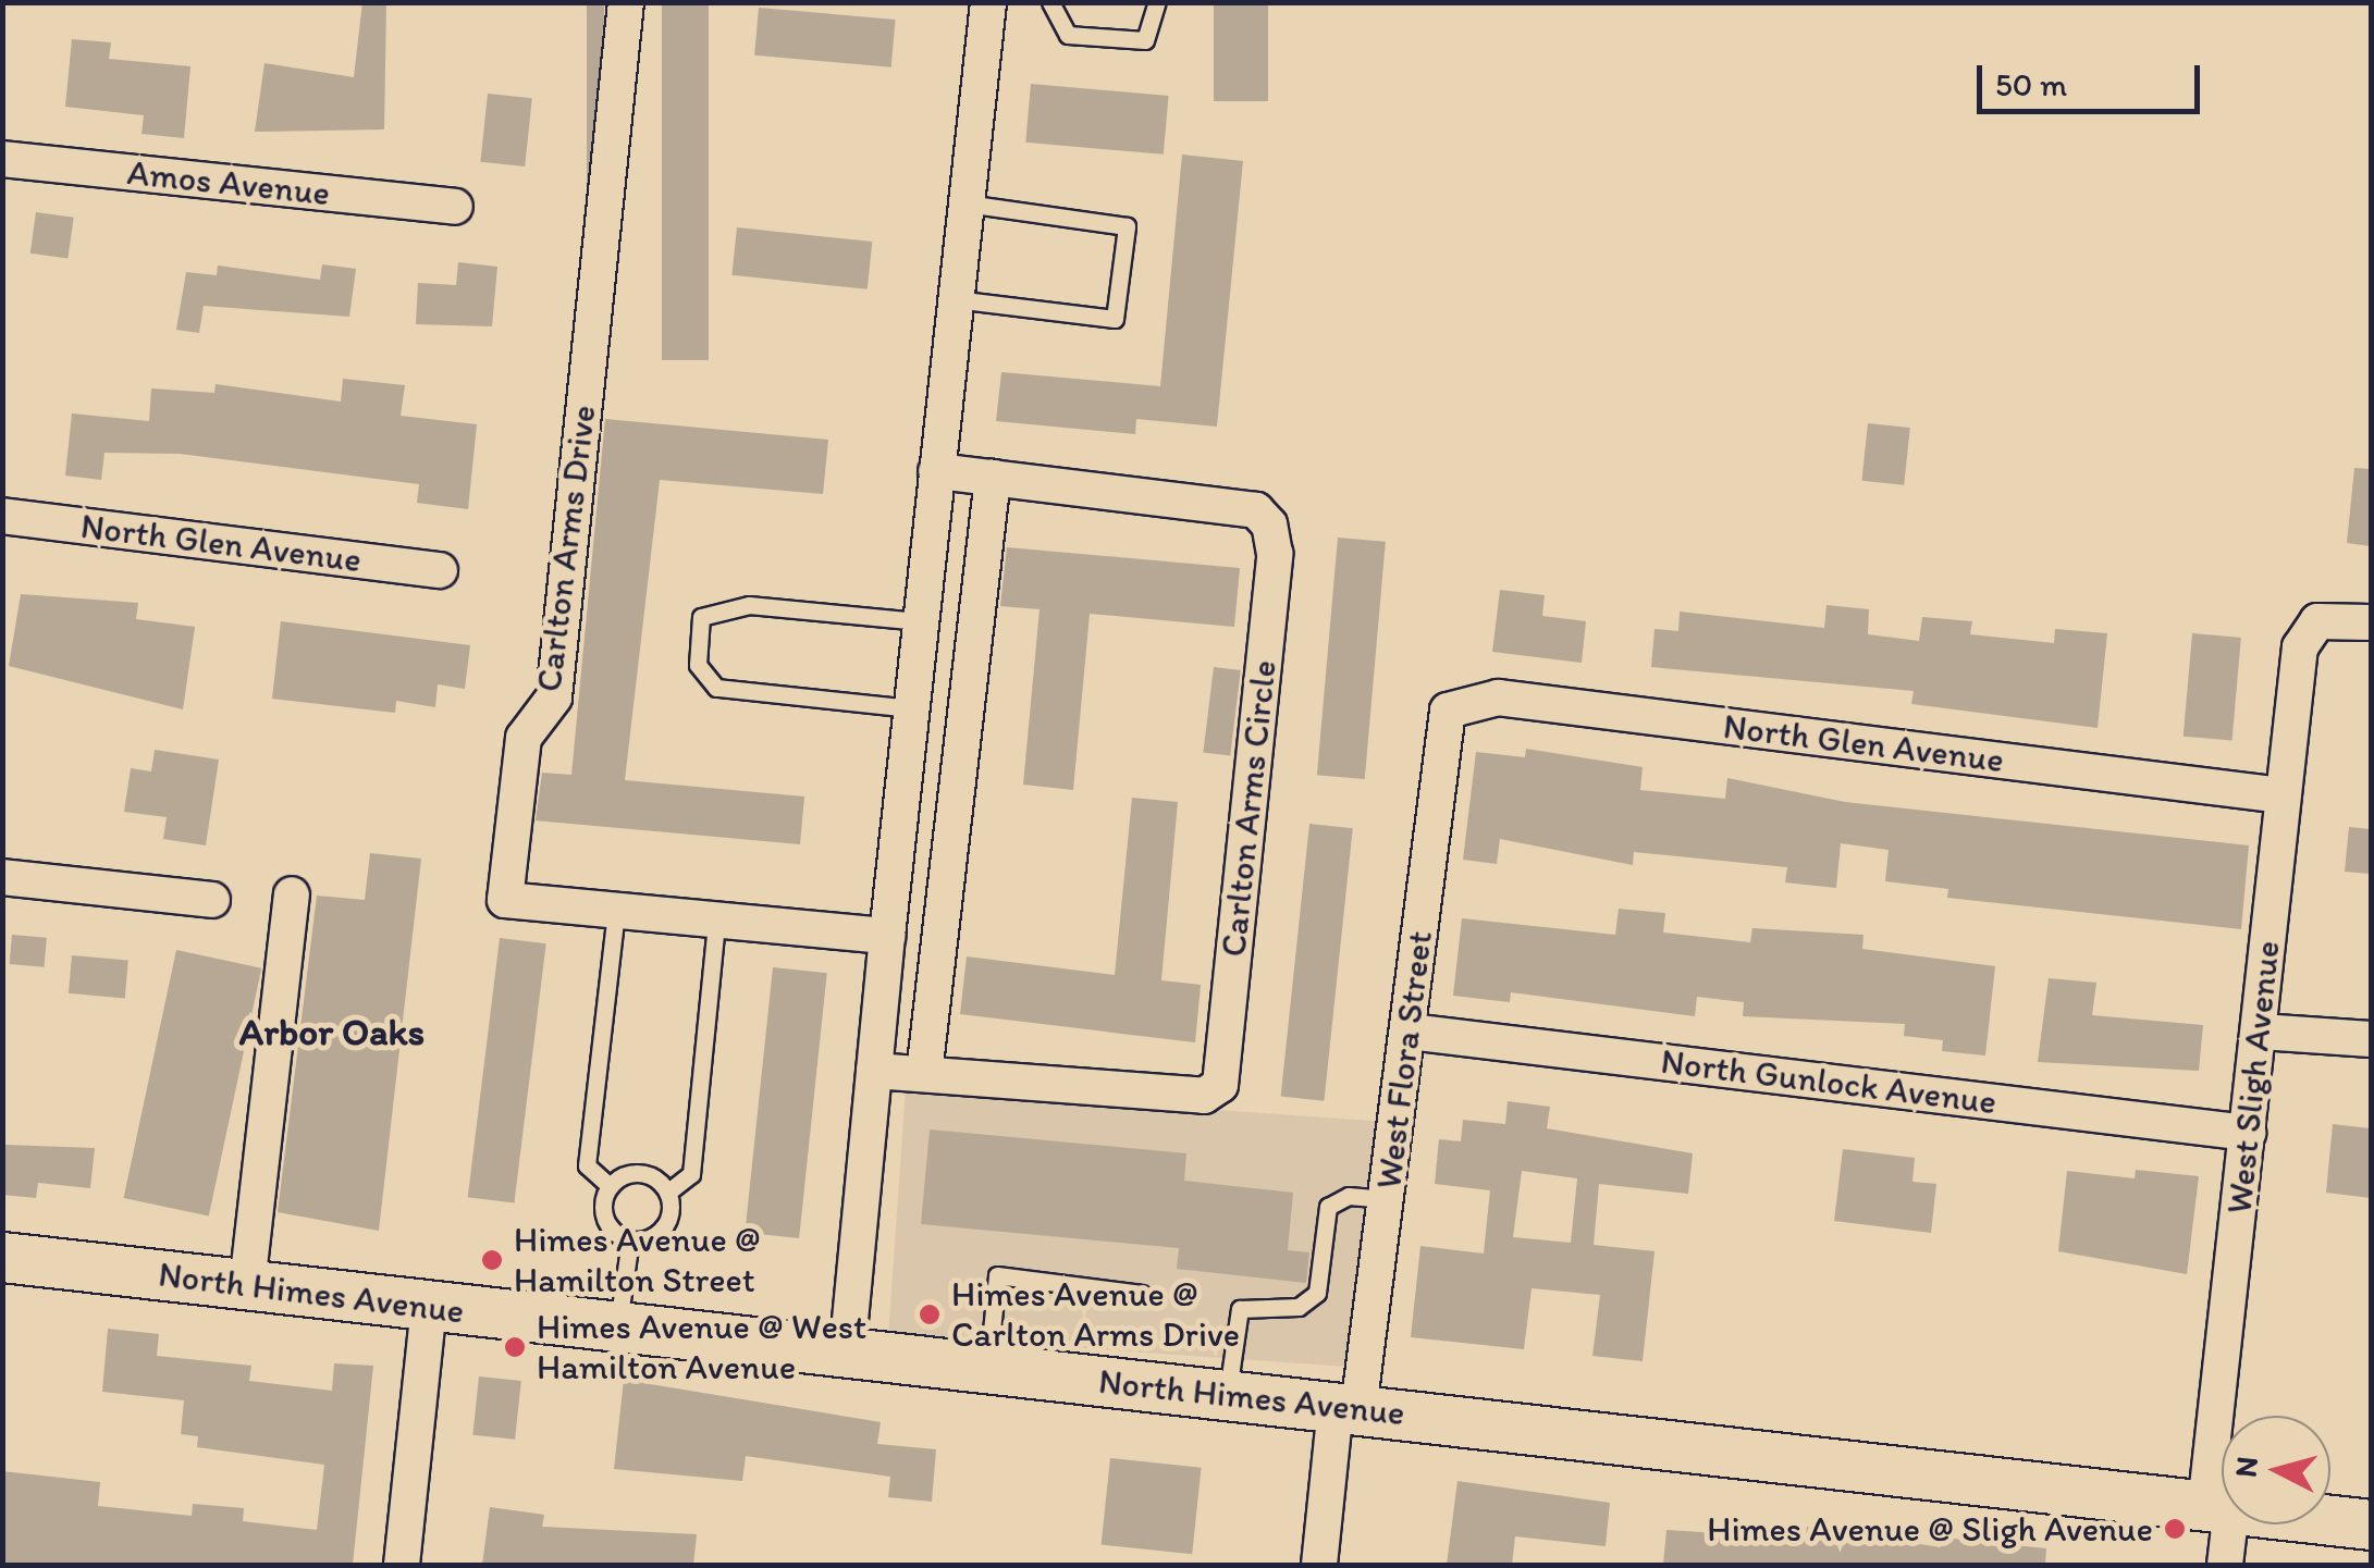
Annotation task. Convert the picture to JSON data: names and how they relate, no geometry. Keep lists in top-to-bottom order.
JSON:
{
  "streets": {
    "street": [
      "Amos Avenue",
      "North Glen Avenue",
      "Carlton Arms Drive",
      "Carlton Arms Circle",
      "West Flora Street",
      "West Sligh Avenue",
      "North Gunlock Avenue",
      "North Himes Avenue"
    ]
  },
  "crossings": [
    ["North Glen Avenue", "West Flora Street"],
    ["North Glen Avenue", "West Sligh Avenue"],
    ["West Flora Street", "North Gunlock Avenue"],
    ["West Flora Street", "North Himes Avenue"],
    ["West Sligh Avenue", "North Gunlock Avenue"],
    ["West Sligh Avenue", "North Himes Avenue"]
  ],
  "districts": ["Arbor Oaks"],
  "places": [
    "Himes Avenue @ Hamilton Street",
    "Himes Avenue @ Carlton Arms Drive",
    "Himes Avenue @ West Hamilton Avenue",
    "Himes Avenue @ Sligh Avenue"
  ],
  "scale_bar": "50 m",
  "north": "left"
}
